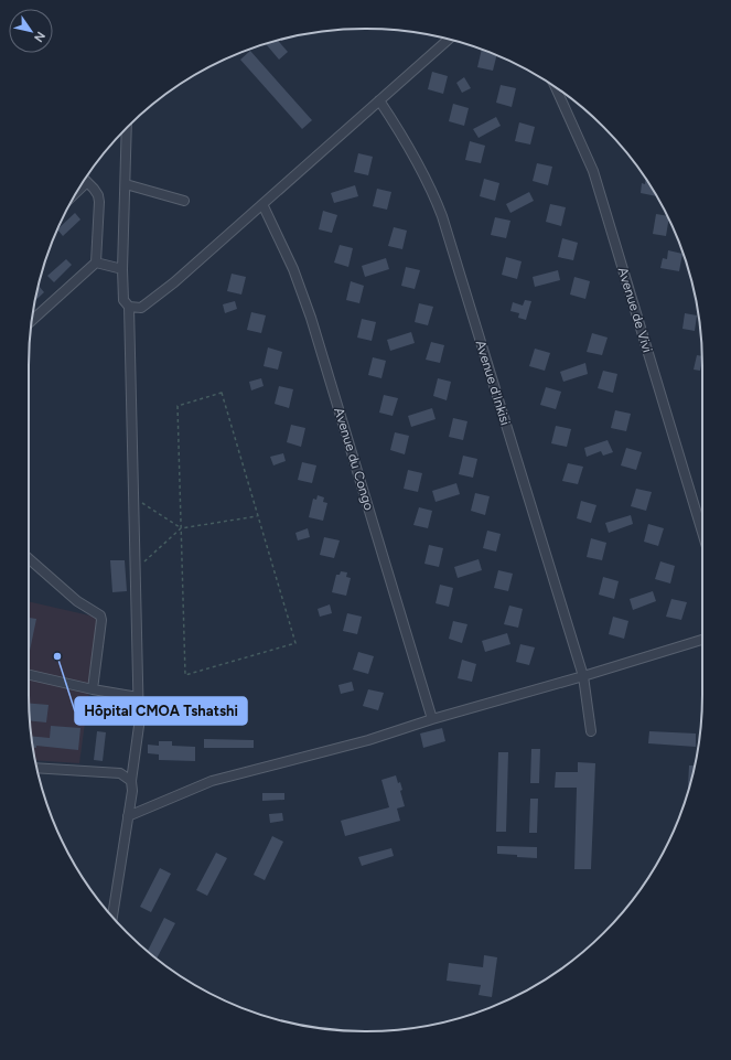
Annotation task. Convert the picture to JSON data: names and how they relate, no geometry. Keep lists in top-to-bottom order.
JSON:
{
  "streets": {
    "street": ["Avenue de Vivi", "Avenue d'Inkisi", "Avenue du Congo"]
  },
  "places": ["Hôpital CMOA Tshatshi"],
  "north": "bottom right"
}
